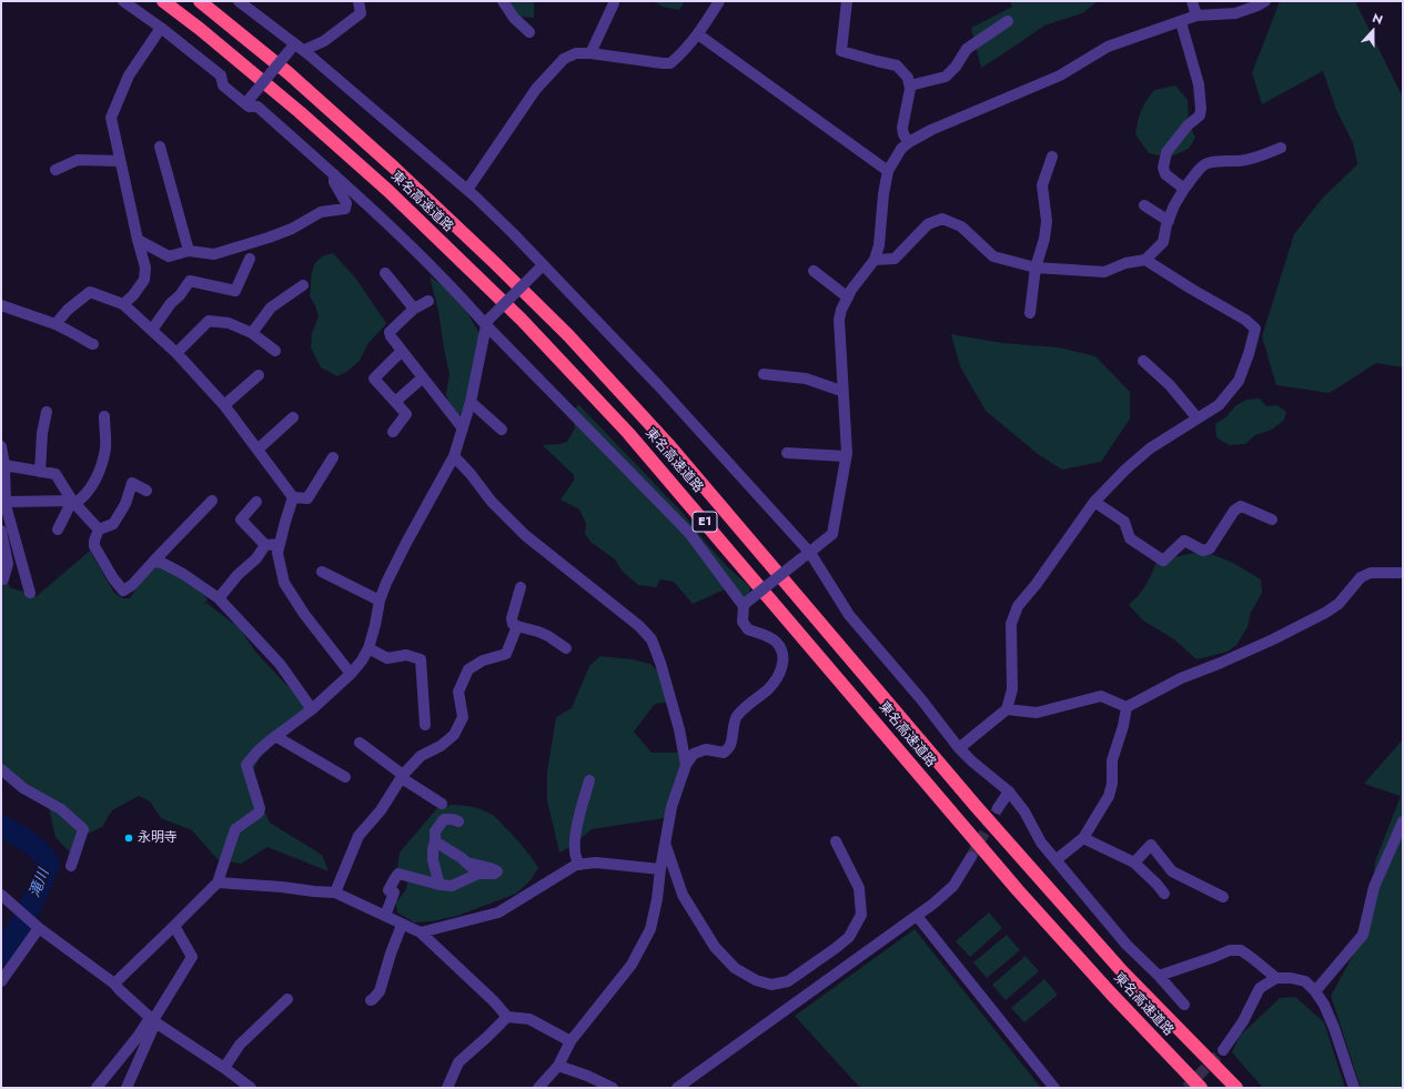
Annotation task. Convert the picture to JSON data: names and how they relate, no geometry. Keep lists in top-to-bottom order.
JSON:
{
  "streets": {
    "highway": ["東名高速道路", "E1"]
  },
  "water": ["滝川"],
  "places": ["永明寺"],
  "north": "top"
}
